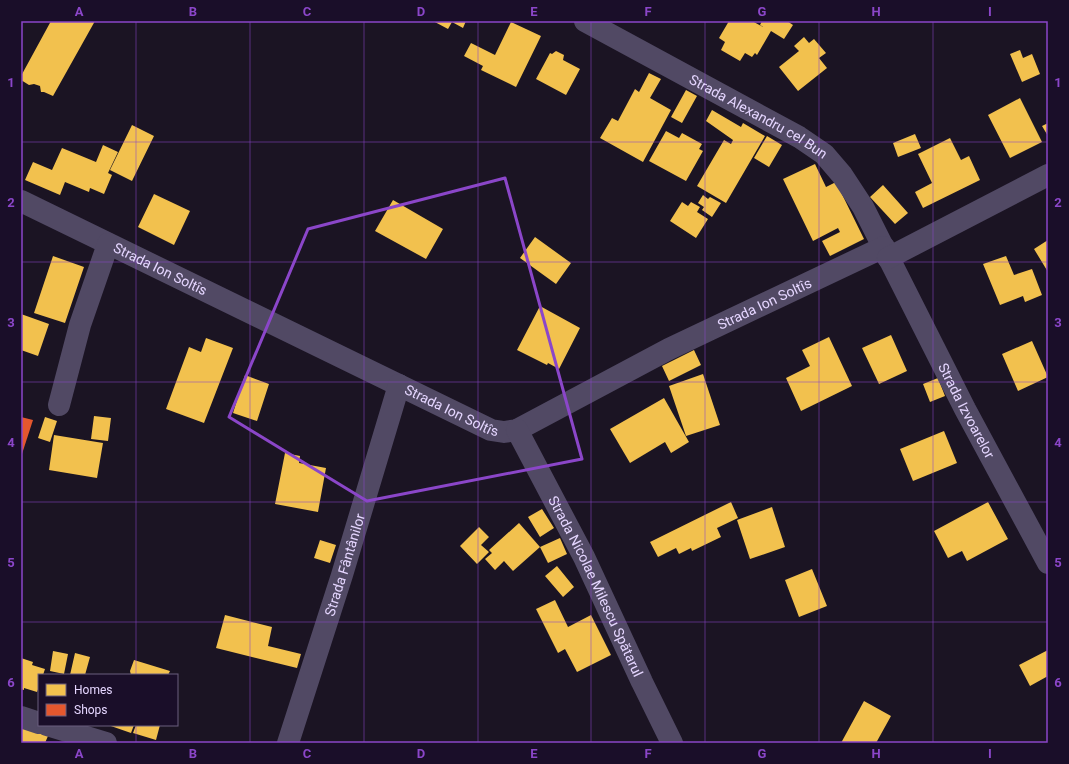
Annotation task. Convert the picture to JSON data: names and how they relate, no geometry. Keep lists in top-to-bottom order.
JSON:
{
  "streets": {
    "street": [
      "Strada Alexandru cel Bun",
      "Strada Ion Soltîs",
      "Strada Izvoarelor",
      "Strada Fântânilor",
      "Strada Nicolae Milescu Spătarul"
    ]
  },
  "crossings": [
    ["Strada Alexandru cel Bun", "Strada Ion Soltîs"],
    ["Strada Alexandru cel Bun", "Strada Izvoarelor"],
    ["Strada Ion Soltîs", "Strada Izvoarelor"],
    ["Strada Ion Soltîs", "Strada Fântânilor"],
    ["Strada Ion Soltîs", "Strada Nicolae Milescu Spătarul"]
  ],
  "legend": ["Homes", "Shops"],
  "grid": {
    "columns": [
      "A",
      "B",
      "C",
      "D",
      "E",
      "F",
      "G",
      "H",
      "I"
    ],
    "rows": [
      "1",
      "2",
      "3",
      "4",
      "5",
      "6"
    ]
  }
}
